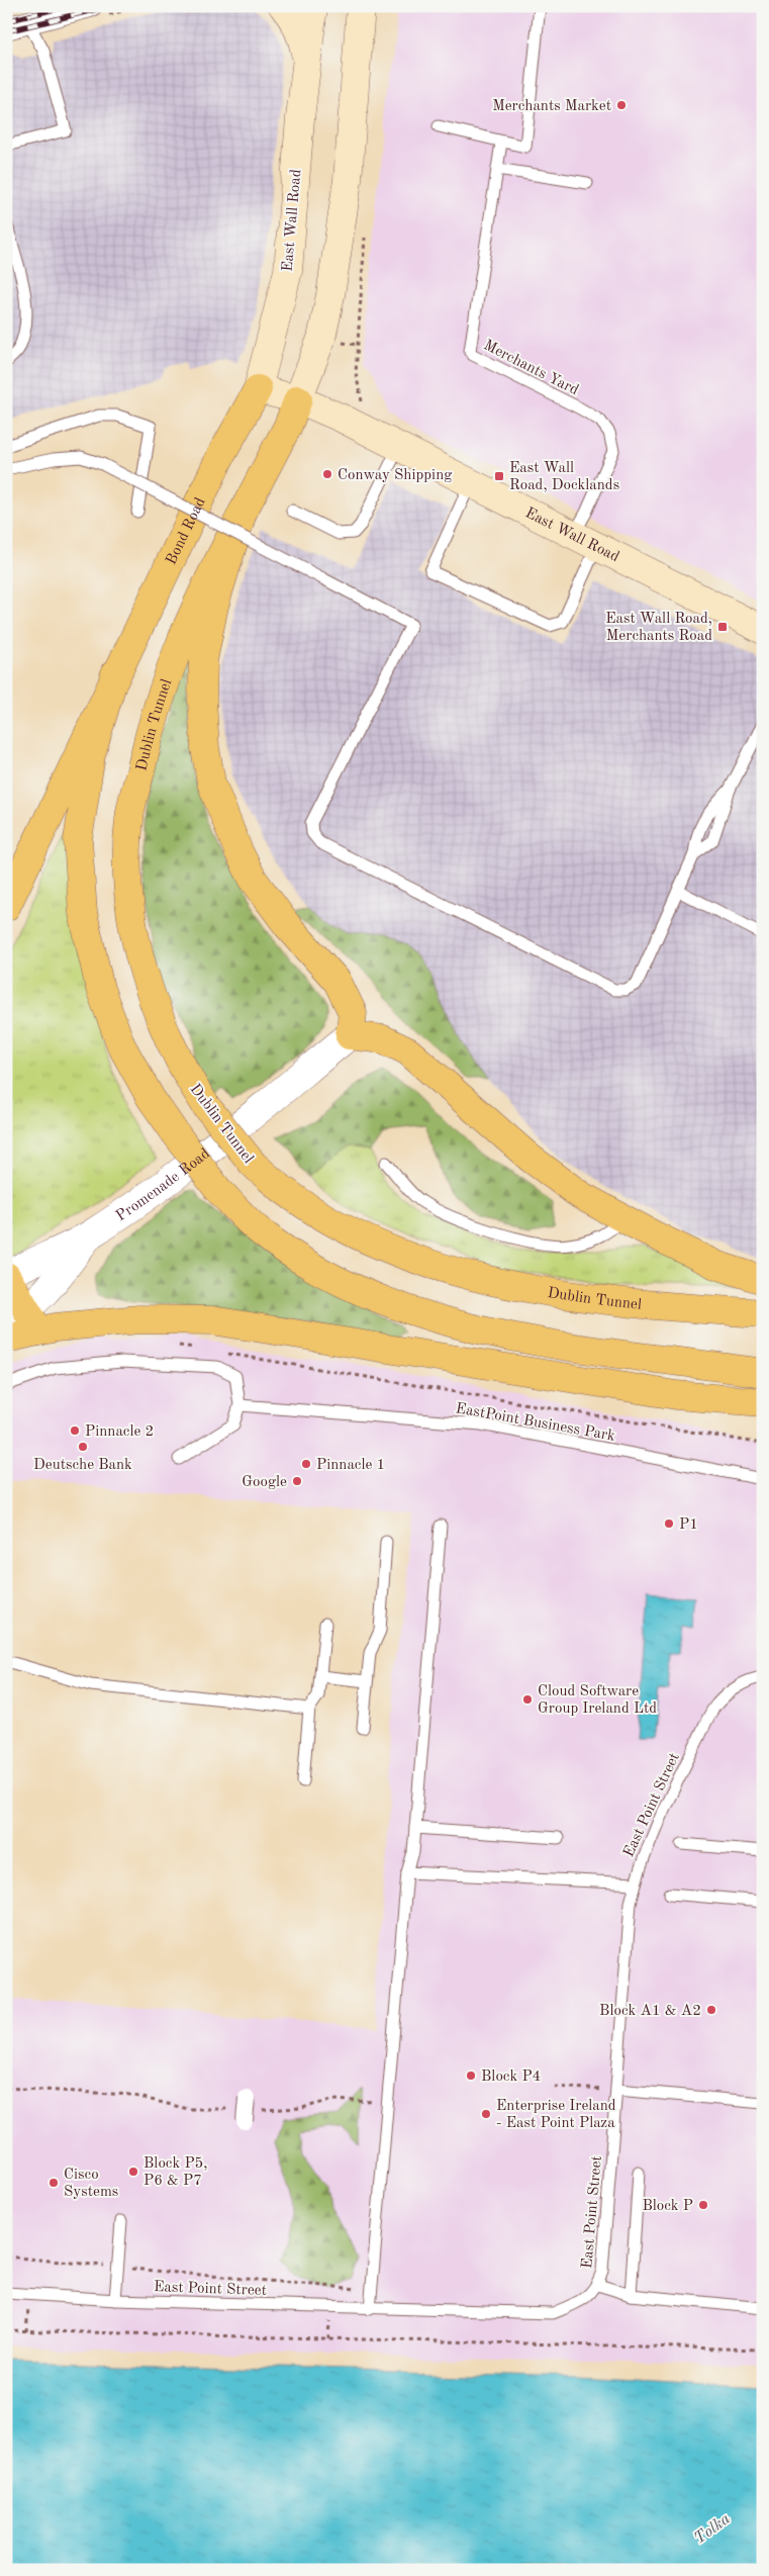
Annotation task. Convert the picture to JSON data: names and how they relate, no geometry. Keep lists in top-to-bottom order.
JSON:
{
  "streets": {
    "highway": ["Bond Road", "Dublin Tunnel"],
    "main road": ["East Wall Road"],
    "street": ["Promenade Road"],
    "lane": ["Merchants Yard", "EastPoint Business Park", "East Point Street"]
  },
  "crossings": [
    ["East Wall Road", "Merchants Yard"],
    ["East Wall Road", "Bond Road"]
  ],
  "water": ["Tolka"],
  "places": {
    "other": [
      "Merchants Market",
      "Conway Shipping",
      "Pinnacle 2",
      "Deutsche Bank",
      "Pinnacle 1",
      "Google",
      "P1",
      "Cloud Software Group Ireland Ltd",
      "Block A1 & A2",
      "Block P4",
      "Enterprise Ireland - East Point Plaza",
      "Block P5, P6 & P7",
      "Cisco Systems",
      "Block P"
    ],
    "transit": ["East Wall Road, Docklands", "East Wall Road, Merchants Road"]
  }
}
